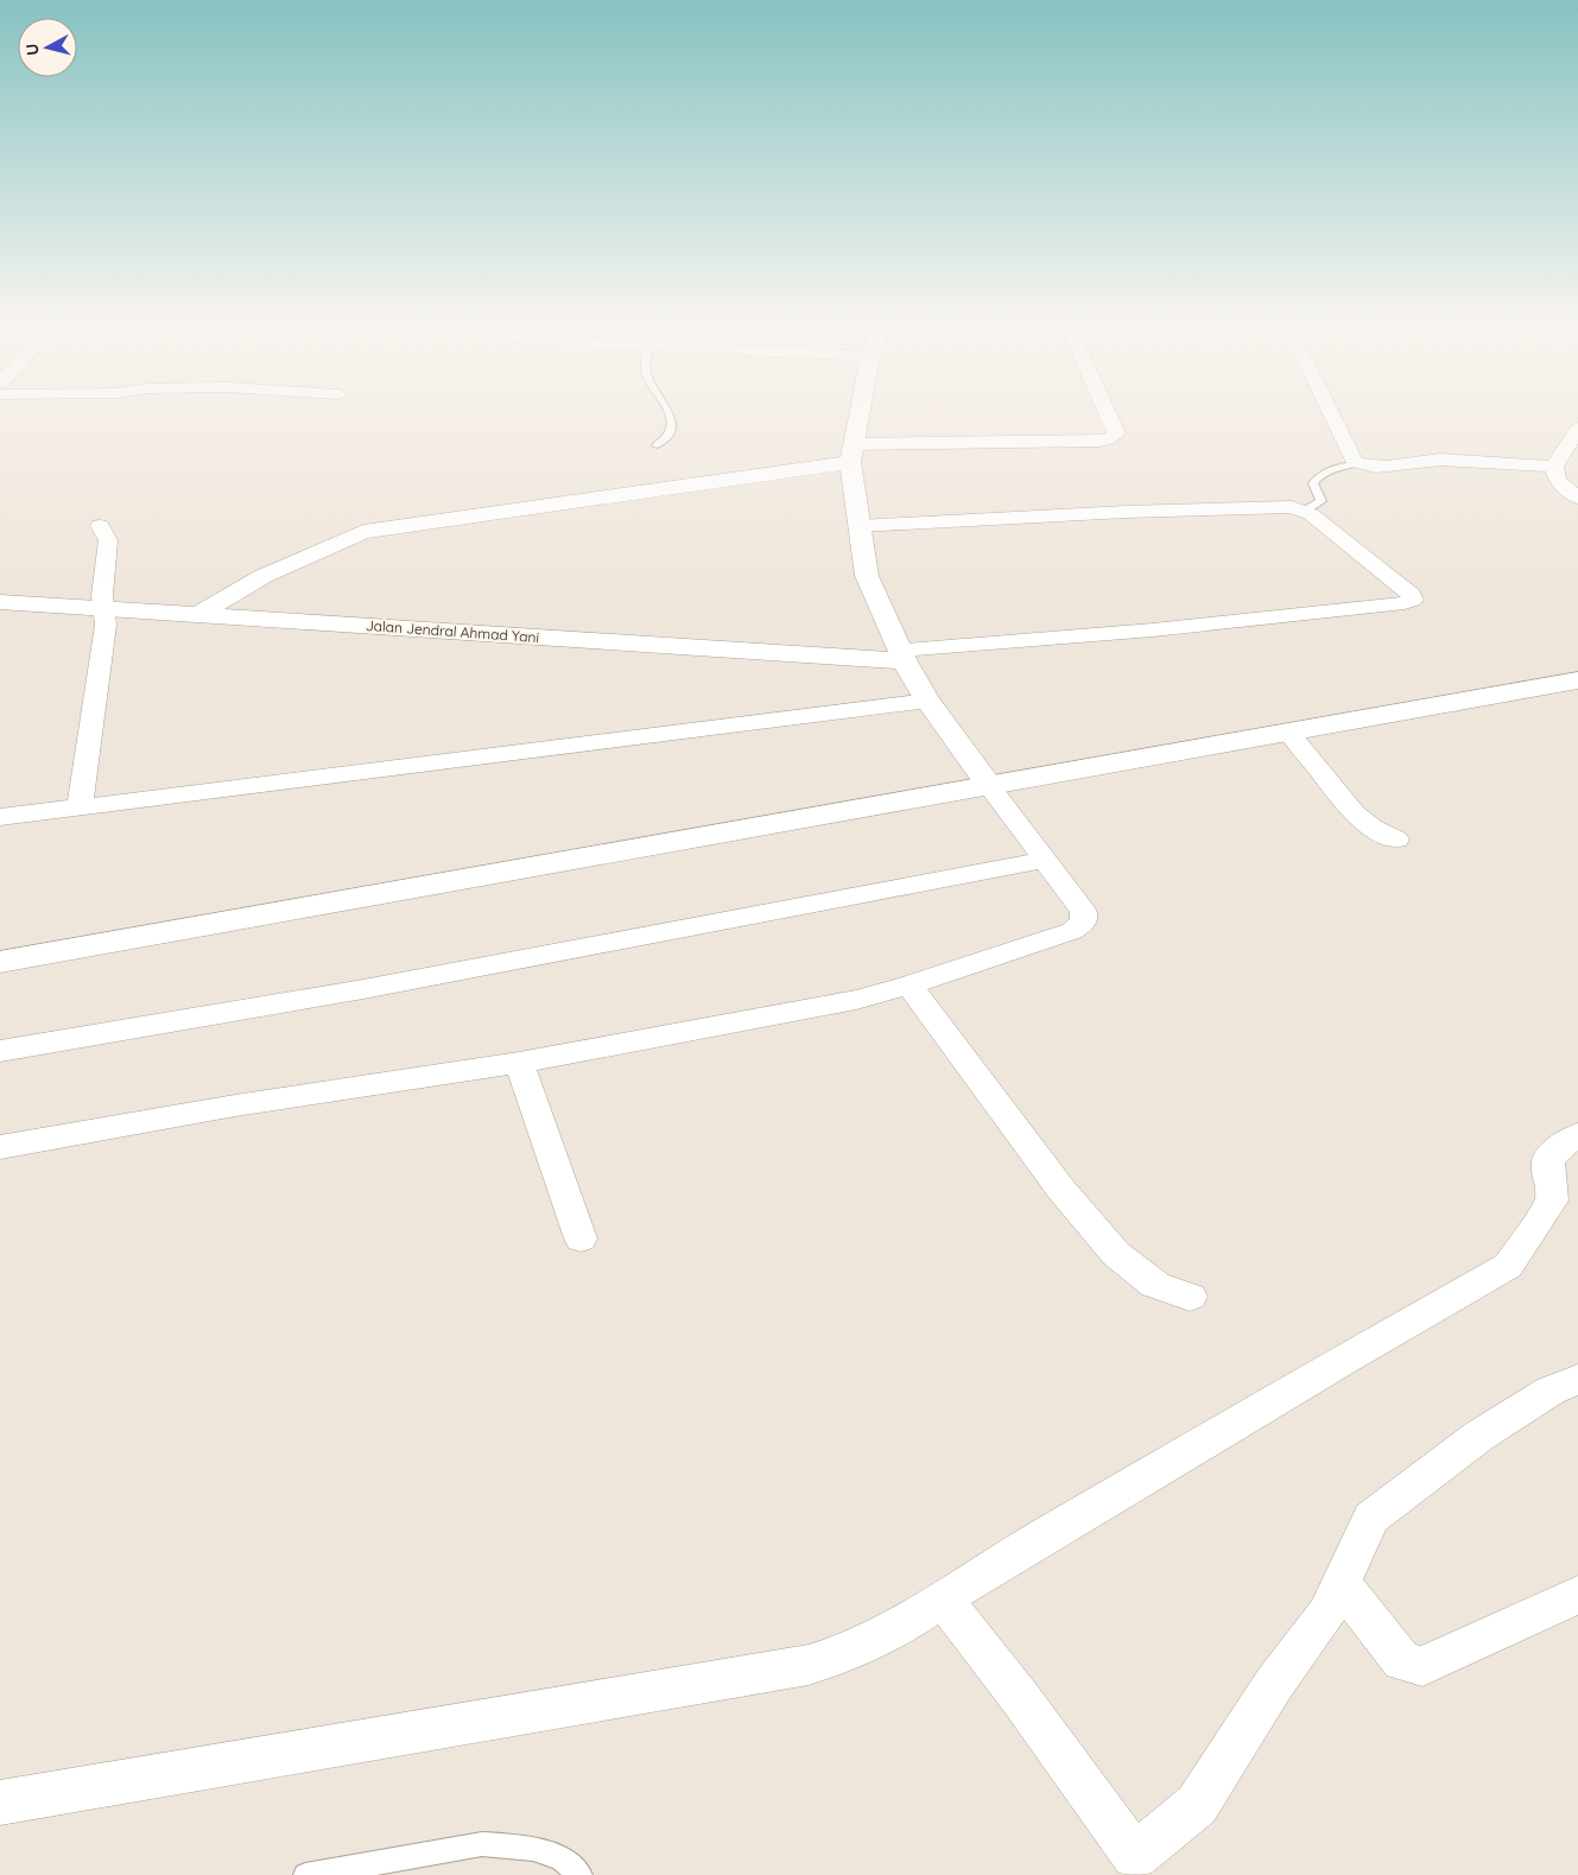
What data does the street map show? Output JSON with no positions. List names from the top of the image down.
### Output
{
  "streets": {
    "main road": ["Jalan Jendral Ahmad Yani"]
  },
  "north": "left"
}
